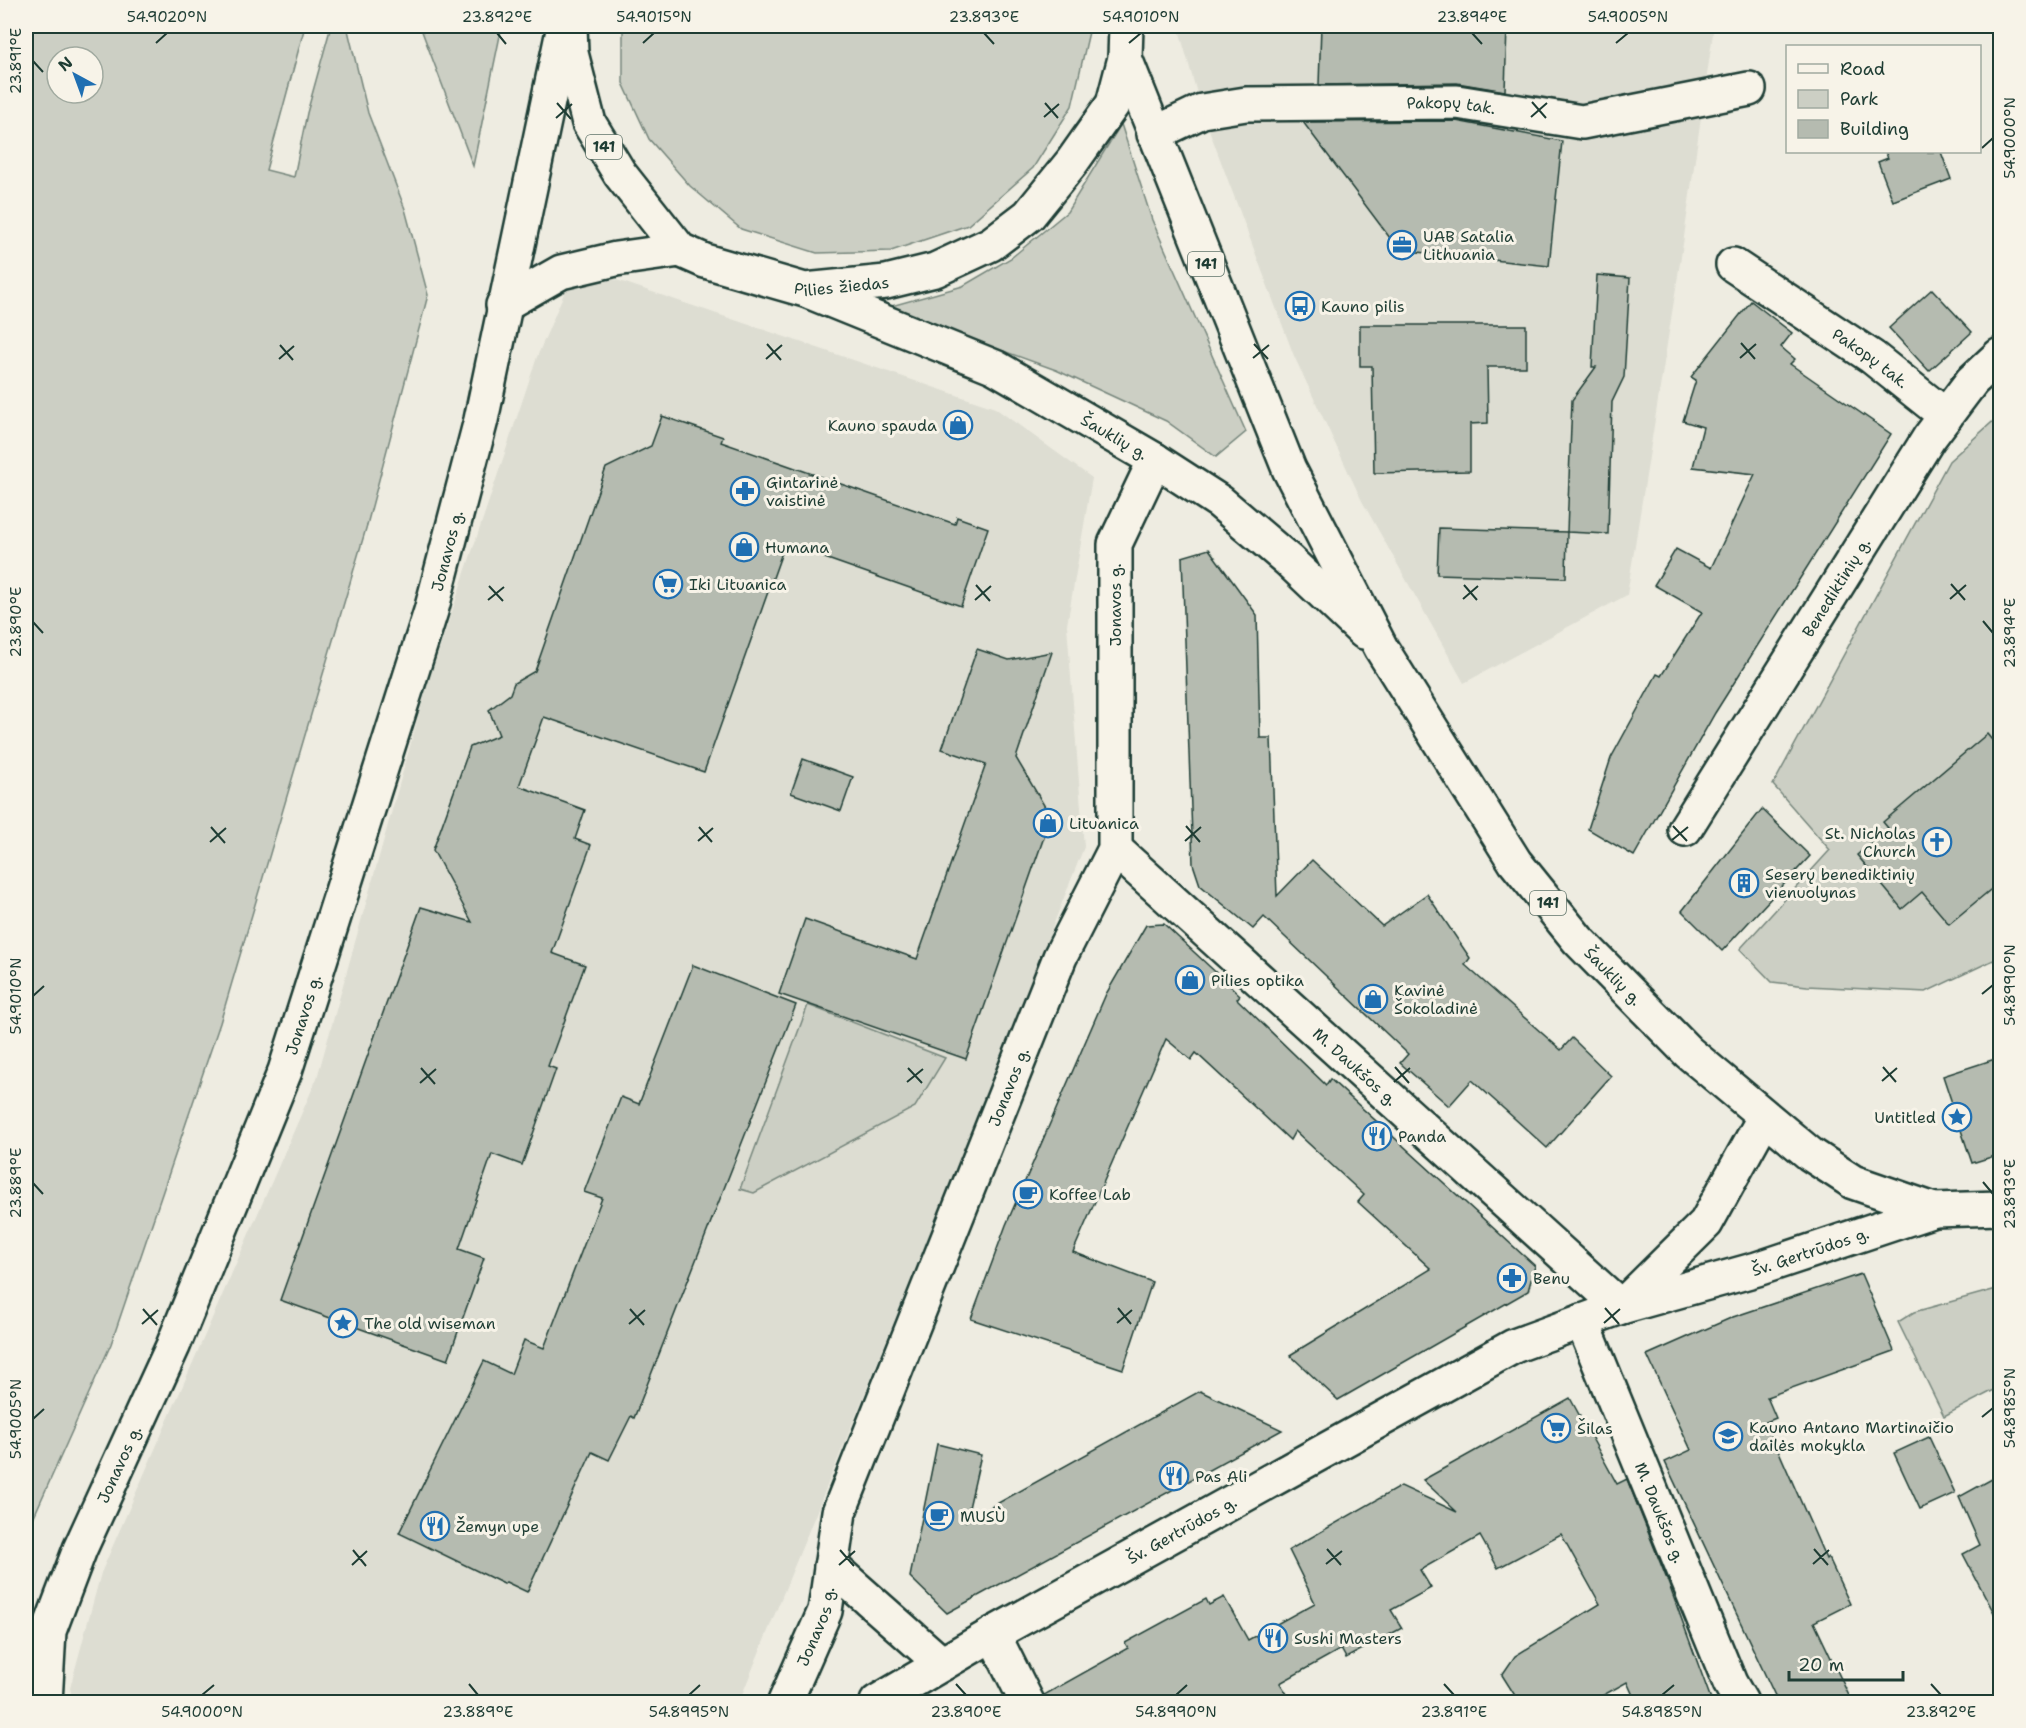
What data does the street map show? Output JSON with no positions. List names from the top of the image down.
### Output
{
  "streets": {
    "street": [
      "Pakopų tak.",
      "141",
      "Pilies žiedas",
      "Šauklių g.",
      "Jonavos g.",
      "Benediktinių g.",
      "M. Daukšos g.",
      "Šv. Gertrūdos g."
    ]
  },
  "crossings": [
    ["Pakopų tak.", "141"],
    ["Pakopų tak.", "Šauklių g."],
    ["Pakopų tak.", "Benediktinių g."],
    ["141", "Pilies žiedas"],
    ["141", "Šauklių g."],
    ["Pilies žiedas", "Šauklių g."],
    ["Šauklių g.", "Jonavos g."],
    ["Šauklių g.", "Šv. Gertrūdos g."],
    ["Jonavos g.", "M. Daukšos g."],
    ["M. Daukšos g.", "Šv. Gertrūdos g."]
  ],
  "places": {
    "office": ["UAB Satalia Lithuania"],
    "bus stop": ["Kauno pilis"],
    "shop": [
      "Kauno spauda",
      "Humana",
      "Lituanica",
      "Pilies optika",
      "Kavinė Šokoladinė"
    ],
    "pharmacy": ["Gintarinė vaistinė", "Benu"],
    "supermarket": ["Iki Lituanica", "Šilas"],
    "church": ["St. Nicholas Church"],
    "building": ["Seserų benediktinių vienuolynas"],
    "place": ["Untitled", "The old wiseman"],
    "restaurant": [
      "Panda",
      "Pas Ali",
      "Žemyn upe",
      "Sushi Masters"
    ],
    "cafe": ["Koffee Lab", "MUSÙ"],
    "school or university": ["Kauno Antano Martinaičio dailės mokykla"]
  },
  "legend": ["Road", "Park", "Building"],
  "scale_bar": "20 m",
  "north": "top left",
  "coordinates": [
    "54.9020°N",
    "23.892°E",
    "54.9015°N",
    "23.893°E",
    "54.9010°N",
    "23.894°E",
    "54.9005°N",
    "23.891°E",
    "54.9000°N",
    "23.890°E",
    "54.8990°N",
    "23.889°E",
    "54.8985°N",
    "54.8995°N"
  ]
}
